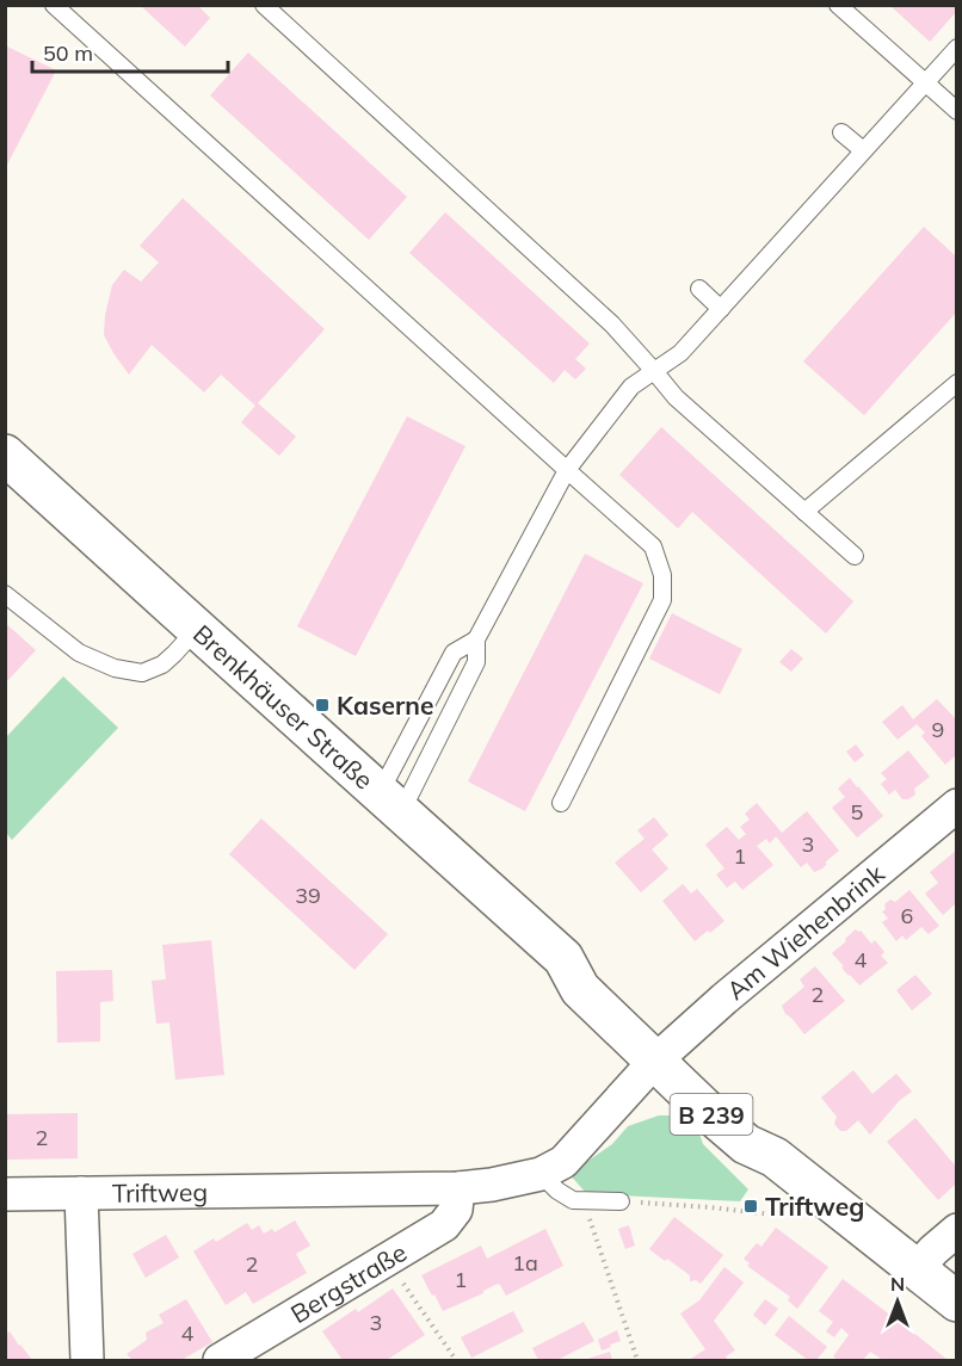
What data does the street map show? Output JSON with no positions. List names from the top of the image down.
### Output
{
  "streets": {
    "main road": ["Brenkhäuser Straße", "B 239"],
    "street": ["Am Wiehenbrink", "Triftweg", "Bergstraße"]
  },
  "crossings": [
    ["Brenkhäuser Straße", "Am Wiehenbrink"],
    ["Brenkhäuser Straße", "Triftweg"],
    ["Am Wiehenbrink", "Triftweg"],
    ["Triftweg", "Bergstraße"]
  ],
  "places": {
    "transit": ["Kaserne", "Triftweg"]
  },
  "house_numbers": [
    "9",
    "5",
    "3",
    "1",
    "39",
    "6",
    "4",
    "2",
    "2",
    "1a",
    "2",
    "1",
    "3",
    "4"
  ],
  "scale_bar": "50 m",
  "north": "top"
}
